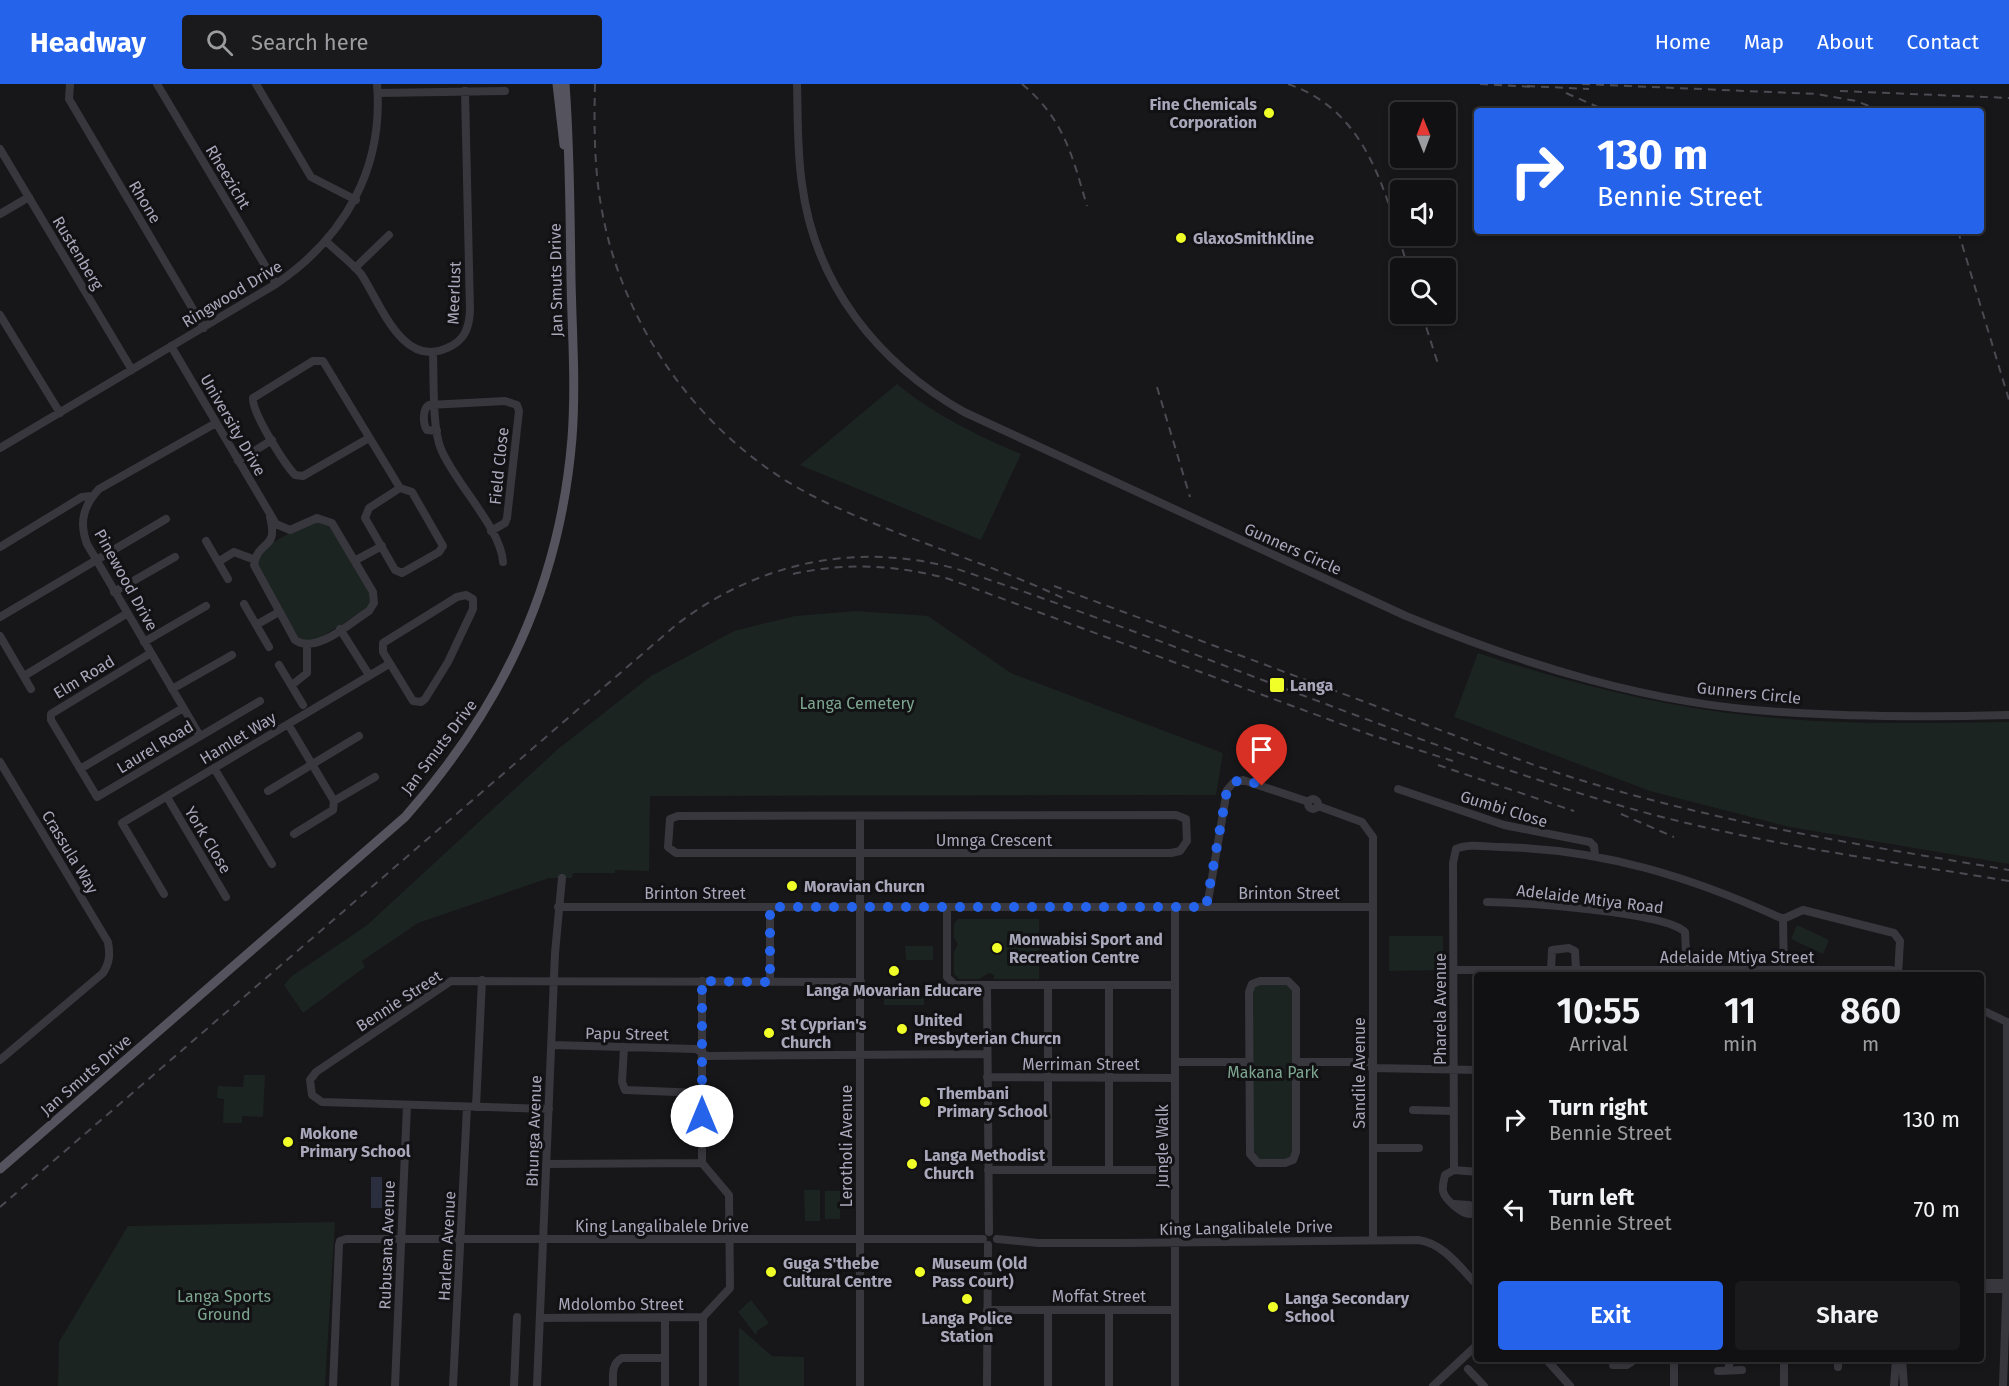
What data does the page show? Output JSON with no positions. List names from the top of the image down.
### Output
{
  "streets": {
    "main road": ["Jan Smuts Drive"],
    "street": [
      "Rheezicht",
      "Rhone",
      "Rustenberg",
      "Meerlust",
      "Ringwood Drive",
      "University Drive",
      "Field Close",
      "Gunners Circle",
      "Pinewood Drive",
      "Elm Road",
      "Hamlet Way",
      "Laurel Road",
      "Gumbi Close",
      "York Close",
      "Umnga Crescent",
      "Crassula Way",
      "Brinton Street",
      "Adelaide Mtiya Road",
      "Adelaide Mtiya Street",
      "Bennie Street",
      "Pharela Avenue",
      "Papu Street",
      "Merriman Street",
      "Sandile Avenue",
      "Bhunga Avenue",
      "Lerotholi Avenue",
      "Jungle Walk",
      "King Langalibalele Drive",
      "Rubusana Avenue",
      "Harlem Avenue",
      "Moffat Street",
      "Mdolombo Street"
    ]
  },
  "crossings": [
    ["Rheezicht", "Ringwood Drive"],
    ["Rhone", "Ringwood Drive"],
    ["Rustenberg", "Ringwood Drive"],
    ["Meerlust", "Field Close"],
    ["Ringwood Drive", "University Drive"],
    ["University Drive", "Pinewood Drive"],
    ["Pinewood Drive", "Elm Road"],
    ["Pinewood Drive", "Laurel Road"],
    ["Elm Road", "Laurel Road"],
    ["Hamlet Way", "York Close"],
    ["Gumbi Close", "Pharela Avenue"],
    ["Umnga Crescent", "Lerotholi Avenue"],
    ["Brinton Street", "Sandile Avenue"],
    ["Brinton Street", "Bhunga Avenue"],
    ["Brinton Street", "Lerotholi Avenue"],
    ["Brinton Street", "Jungle Walk"],
    ["Adelaide Mtiya Road", "Adelaide Mtiya Street"],
    ["Adelaide Mtiya Street", "Pharela Avenue"],
    ["Bennie Street", "Bhunga Avenue"],
    ["Bennie Street", "Lerotholi Avenue"],
    ["Bennie Street", "Rubusana Avenue"],
    ["Bennie Street", "Harlem Avenue"],
    ["Papu Street", "Bhunga Avenue"],
    ["Papu Street", "Lerotholi Avenue"],
    ["Merriman Street", "Jungle Walk"],
    ["Sandile Avenue", "King Langalibalele Drive"],
    ["Bhunga Avenue", "King Langalibalele Drive"],
    ["Bhunga Avenue", "Mdolombo Street"],
    ["Lerotholi Avenue", "King Langalibalele Drive"],
    ["Jungle Walk", "King Langalibalele Drive"],
    ["Jungle Walk", "Moffat Street"],
    ["King Langalibalele Drive", "Rubusana Avenue"],
    ["King Langalibalele Drive", "Harlem Avenue"]
  ],
  "parks": ["Langa Cemetery", "Makana Park", "Langa Sports Ground"],
  "places": {
    "other": [
      "Fine Chemicals Corporation",
      "GlaxoSmithKline",
      "Moravian Churcn",
      "Monwabisi Sport and Recreation Centre",
      "Langa Movarian Educare",
      "United Presbyterian Churcn",
      "St Cyprian's Church",
      "Thembani Primary School",
      "Mokone Primary School",
      "Langa Methodist Church",
      "Guga S'thebe Cultural Centre",
      "Museum (Old Pass Court)",
      "Langa Police Station",
      "Langa Secondary School"
    ],
    "transit": ["Langa"]
  },
  "north": "top",
  "page": {
    "header": "Headway",
    "search": "Search here",
    "nav": [
      "Home",
      "Map",
      "About",
      "Contact"
    ],
    "turn": ["130 m", "Bennie Street"],
    "eta": [
      "10:55",
      "Arrival",
      "11",
      "min",
      "860",
      "m"
    ],
    "list": [
      {
        "name": "Turn right",
        "note": "Bennie Street",
        "value": "130 m"
      },
      {
        "name": "Turn left",
        "note": "Bennie Street",
        "value": "70 m"
      }
    ],
    "buttons": ["Exit", "Share"]
  }
}
